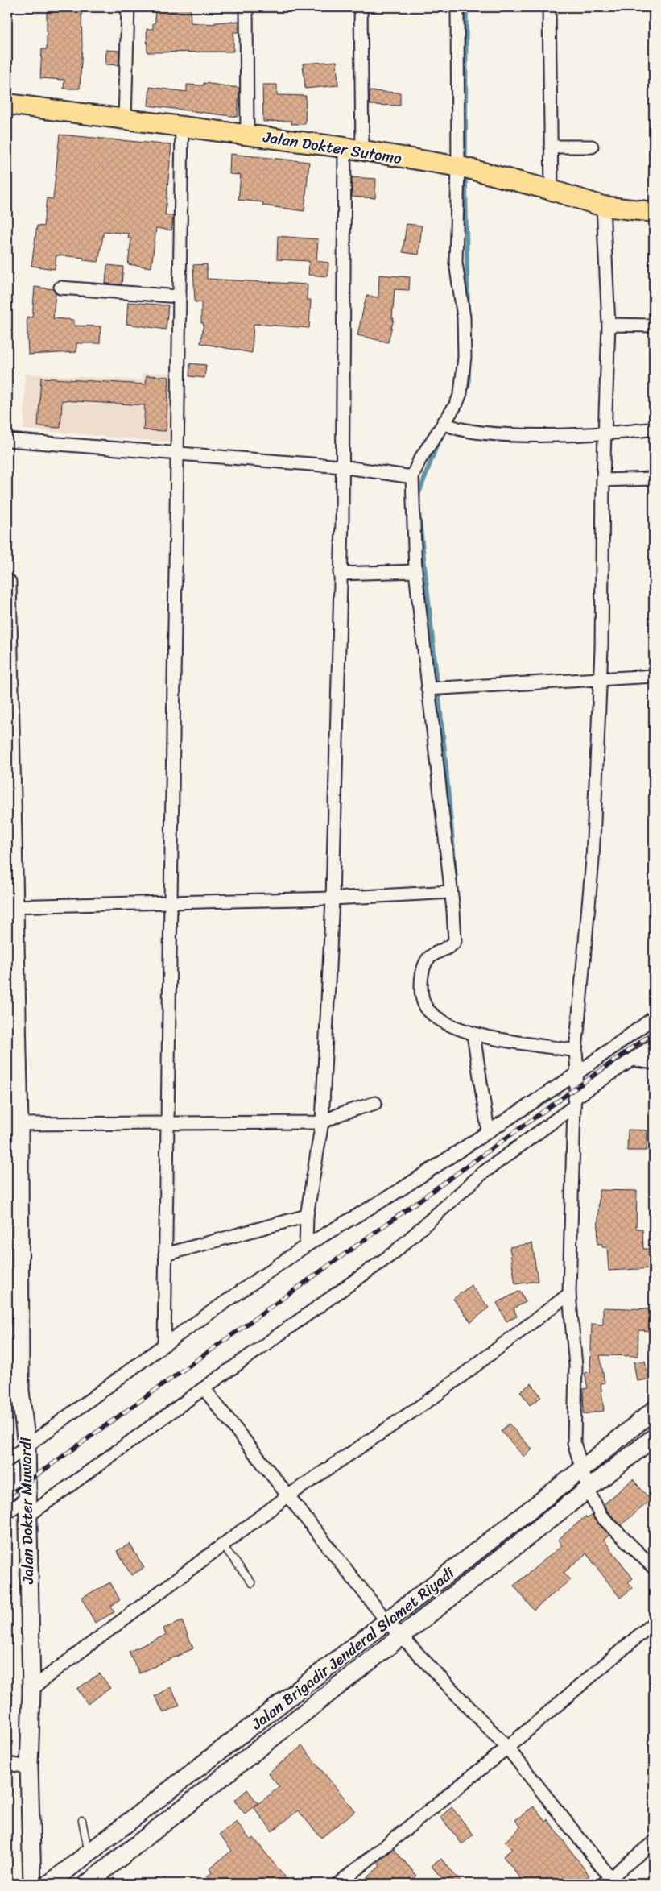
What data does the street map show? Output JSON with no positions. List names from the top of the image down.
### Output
{
  "streets": {
    "main road": ["Jalan Dokter Sutomo", "Jalan Dokter Muwardi", "Jalan Brigadir Jenderal Slamet Riyadi"]
  }
}
